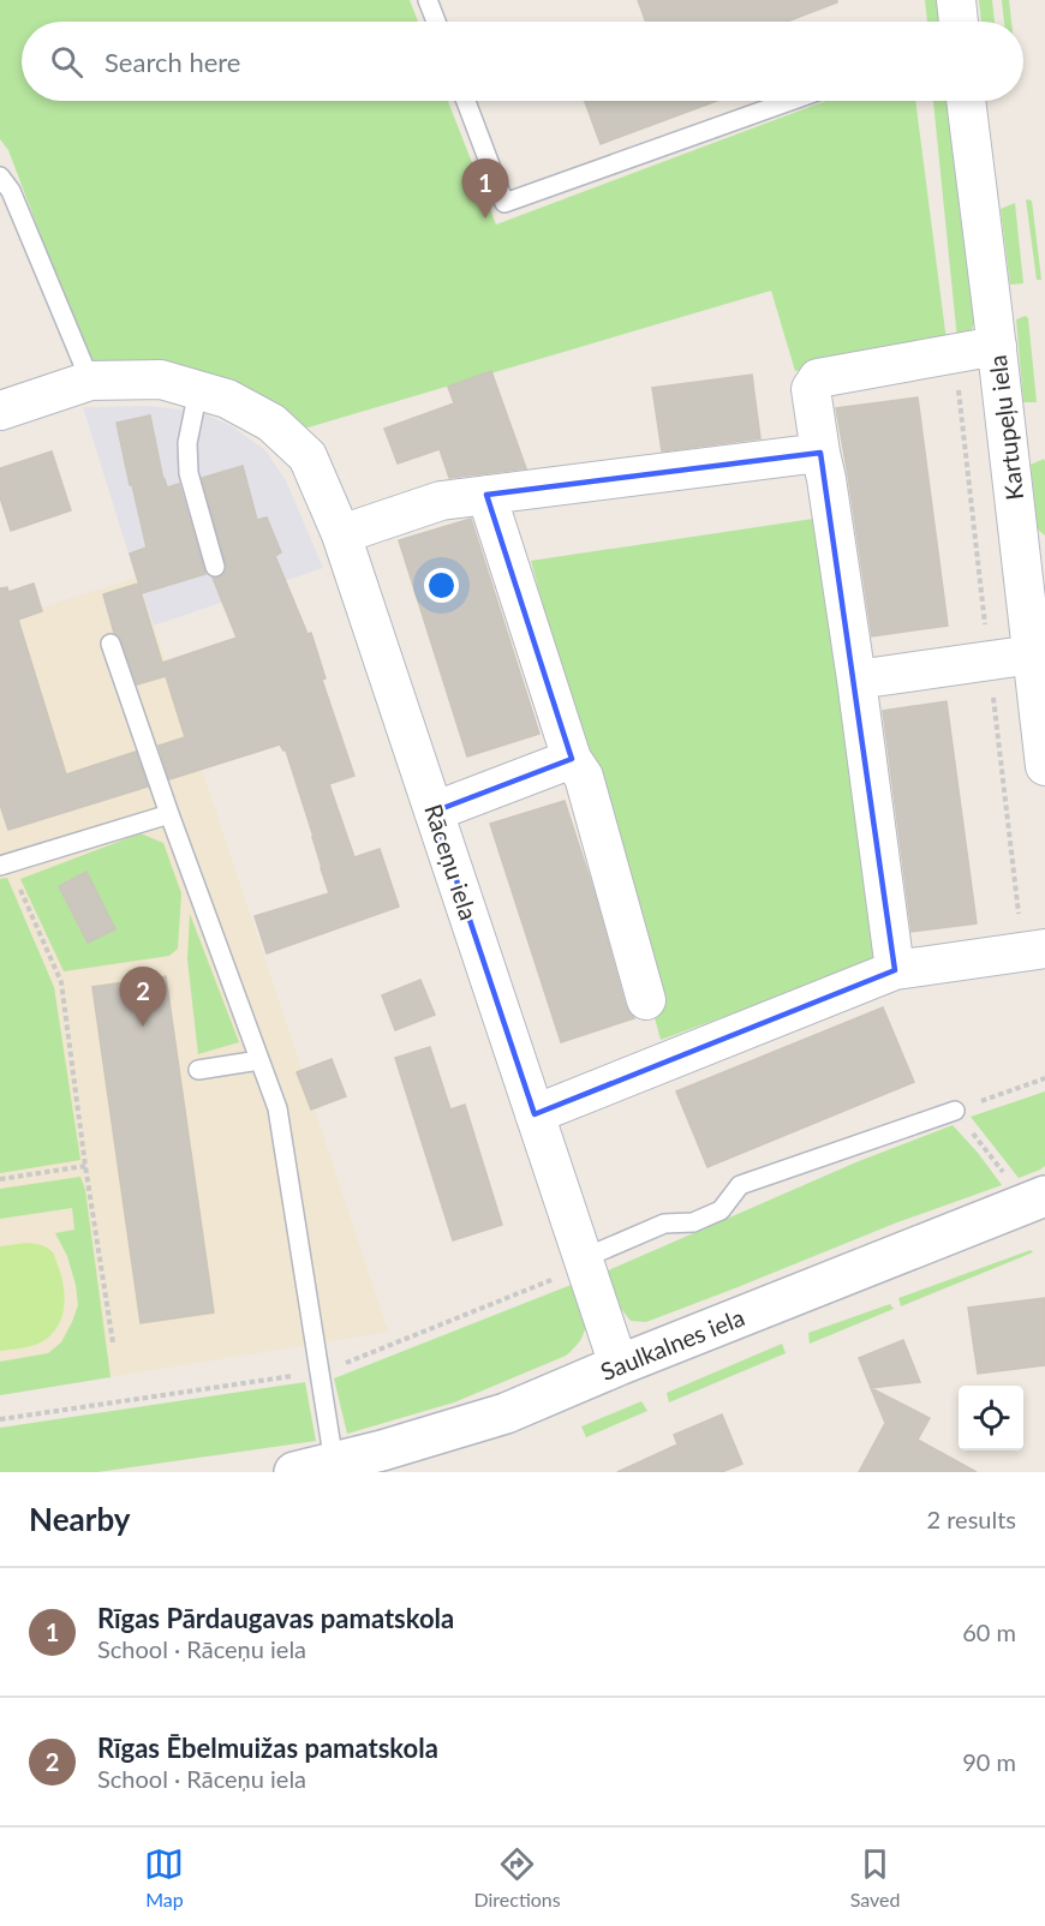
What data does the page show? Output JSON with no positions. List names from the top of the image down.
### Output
{
  "streets": {
    "street": ["Kartupeļu iela", "Rāceņu iela", "Saulkalnes iela"]
  },
  "crossings": [
    ["Rāceņu iela", "Saulkalnes iela"]
  ],
  "page": {
    "search": "Search here",
    "pins": ["1", "2"],
    "heading": ["Nearby", "2 results"],
    "list": [
      {
        "mark": "1",
        "name": "Rīgas Pārdaugavas pamatskola",
        "note": "School · Rāceņu iela",
        "value": "60 m"
      },
      {
        "mark": "2",
        "name": "Rīgas Ēbelmuižas pamatskola",
        "note": "School · Rāceņu iela",
        "value": "90 m"
      }
    ],
    "nav": ["Map", "Directions", "Saved"]
  }
}
